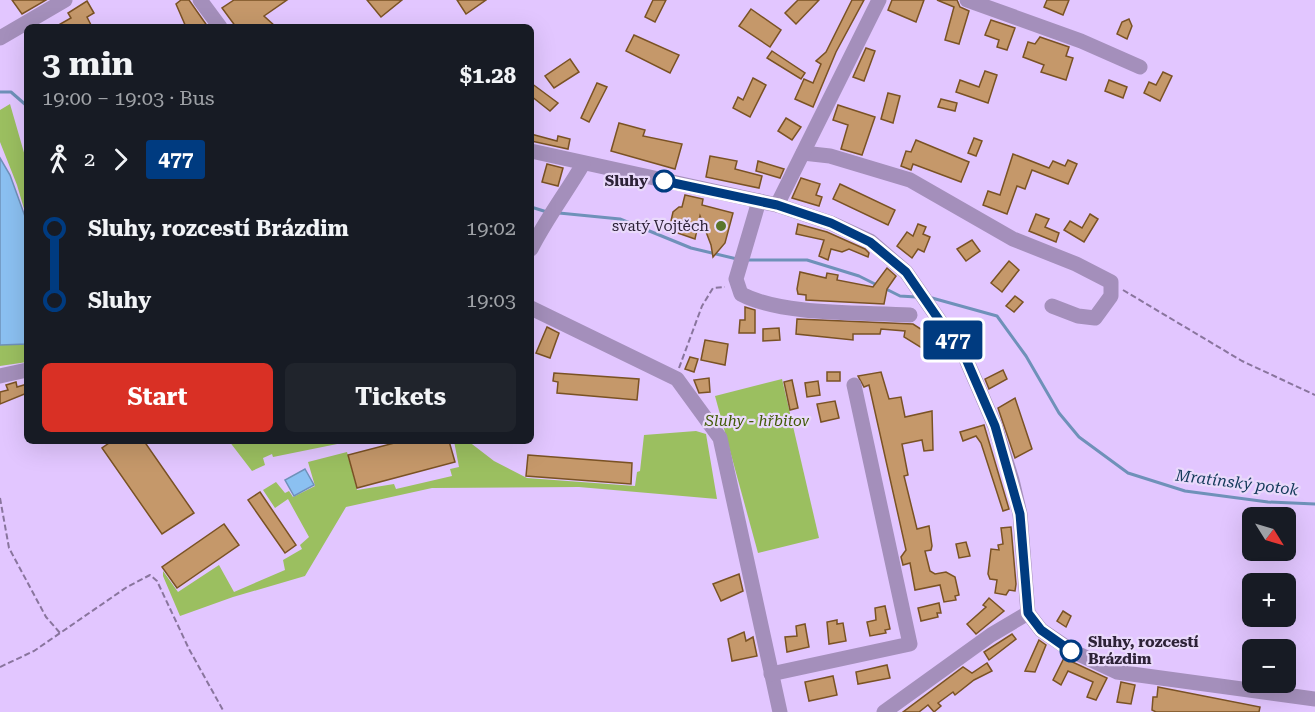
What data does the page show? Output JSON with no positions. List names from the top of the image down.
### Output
{
  "water": ["Mratínský potok"],
  "parks": ["Sluhy - hřbitov"],
  "places": ["Sluhy", "svatý Vojtěch", "Sluhy, rozcestí Brázdim"],
  "lines": ["bus line 477"],
  "north": "bottom right",
  "page": {
    "on_map": "477",
    "heading": ["3 min", "19:00 – 19:03 · Bus", "$1.28"],
    "legs": ["2", "477"],
    "list": [
      {
        "name": "Sluhy, rozcestí Brázdim",
        "value": "19:02"
      },
      {
        "name": "Sluhy",
        "value": "19:03"
      }
    ],
    "buttons": ["Start", "Tickets"],
    "map_buttons": ["+", "−"]
  }
}
